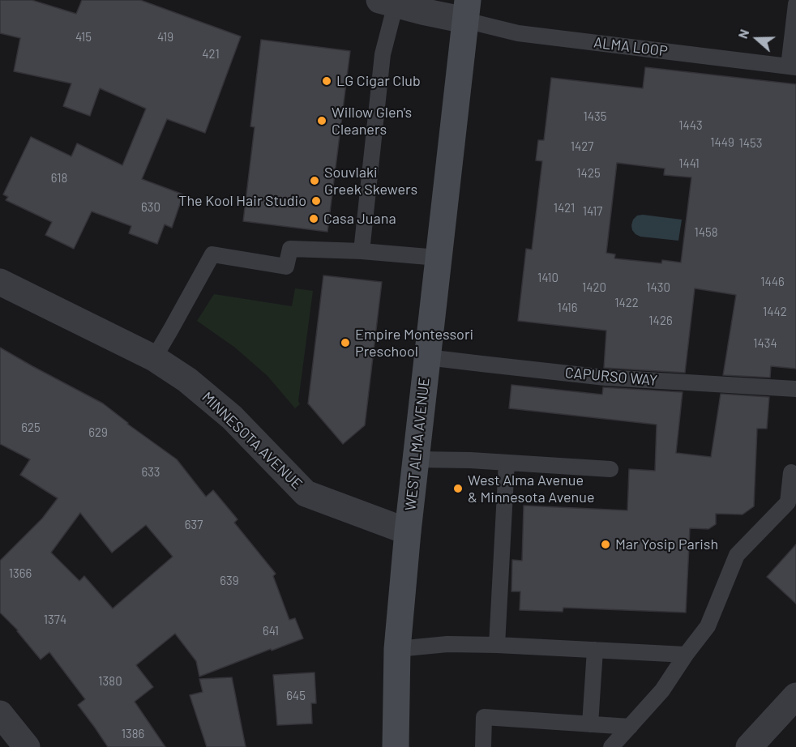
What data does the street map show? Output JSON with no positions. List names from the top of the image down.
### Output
{
  "streets": {
    "main road": ["WEST ALMA AVENUE"],
    "street": ["MINNESOTA AVENUE"],
    "lane": ["ALMA LOOP", "CAPURSO WAY"]
  },
  "crossings": [
    ["ALMA LOOP", "WEST ALMA AVENUE"],
    ["CAPURSO WAY", "WEST ALMA AVENUE"],
    ["MINNESOTA AVENUE", "WEST ALMA AVENUE"]
  ],
  "places": [
    "LG Cigar Club",
    "Willow Glen's Cleaners",
    "Souvlaki Greek Skewers",
    "The Kool Hair Studio",
    "Casa Juana",
    "Empire Montessori Preschool",
    "West Alma Avenue & Minnesota Avenue",
    "Mar Yosip Parish"
  ],
  "house_numbers": [
    "415",
    "419",
    "421",
    "1435",
    "1443",
    "1449",
    "1453",
    "1427",
    "1441",
    "1425",
    "618",
    "630",
    "1421",
    "1417",
    "1458",
    "1410",
    "1446",
    "1420",
    "1430",
    "1422",
    "1416",
    "1442",
    "1426",
    "1434",
    "625",
    "629",
    "633",
    "637",
    "1366",
    "639",
    "1374",
    "641",
    "1380",
    "645",
    "1386"
  ],
  "north": "left"
}
